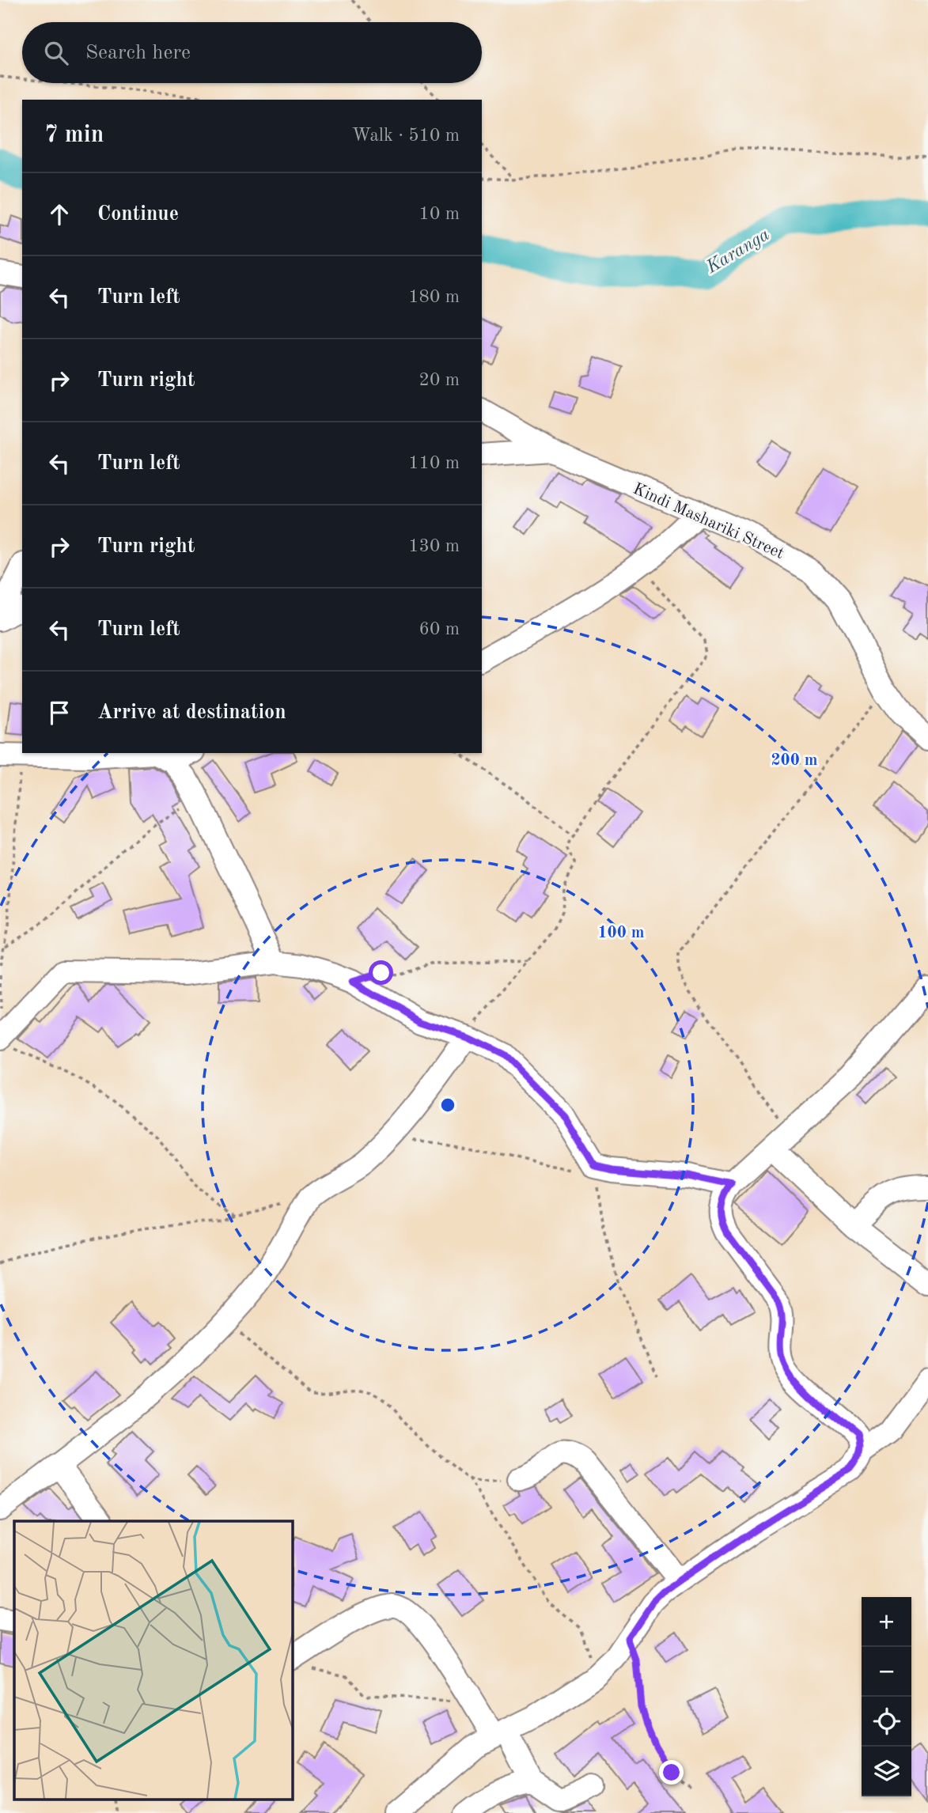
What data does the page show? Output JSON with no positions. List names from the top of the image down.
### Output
{
  "streets": {
    "street": ["Kindi Mashariki Street"]
  },
  "water": ["Karanga"],
  "page": {
    "search": "Search here",
    "heading": ["7 min", "Walk · 510 m"],
    "list": [
      ["Continue", "10 m"],
      ["Turn left", "180 m"],
      ["Turn right", "20 m"],
      ["Turn left", "110 m"],
      ["Turn right", "130 m"],
      ["Turn left", "60 m"],
      "Arrive at destination"
    ],
    "map_buttons": ["+", "−"]
  },
  "rings": ["200 m", "100 m"]
}
